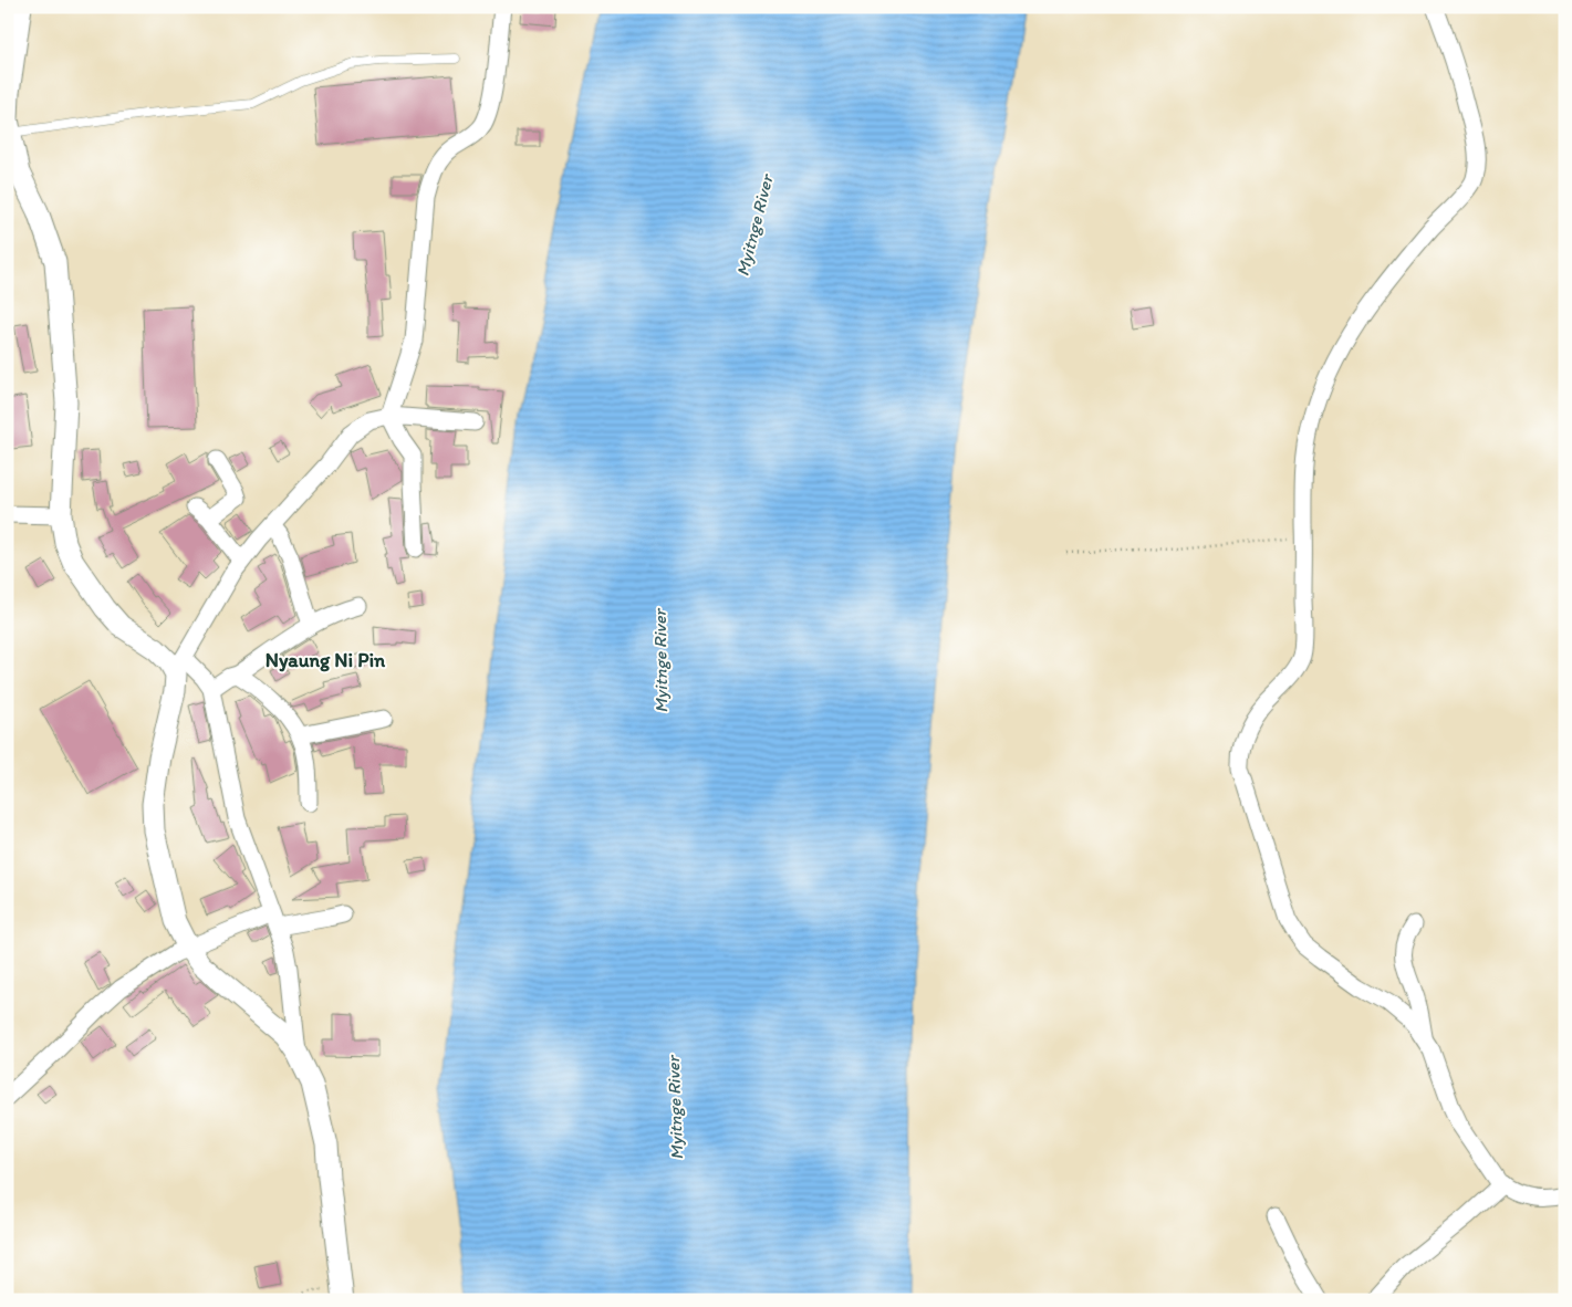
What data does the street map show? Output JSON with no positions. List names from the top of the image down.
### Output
{
  "districts": ["Nyaung Ni Pin"],
  "water": ["Myitnge River"]
}
